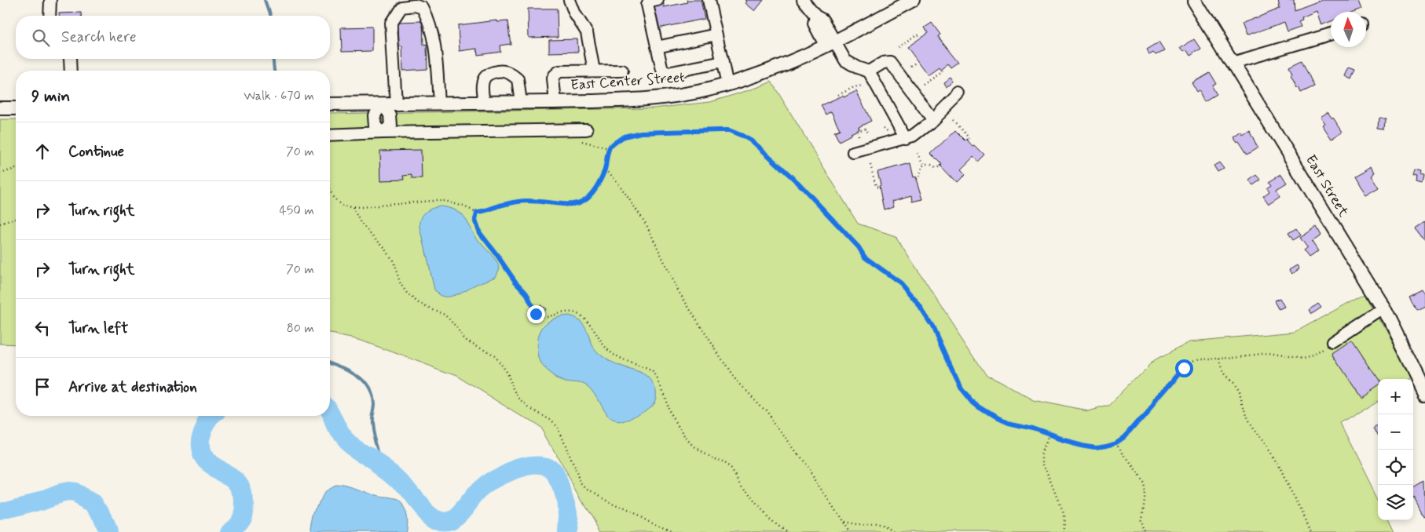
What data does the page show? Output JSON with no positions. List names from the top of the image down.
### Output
{
  "streets": {
    "main road": ["East Center Street", "East Street"]
  },
  "north": "top",
  "page": {
    "search": "Search here",
    "heading": ["9 min", "Walk · 670 m"],
    "list": [
      ["Continue", "70 m"],
      ["Turn right", "450 m"],
      ["Turn right", "70 m"],
      ["Turn left", "80 m"],
      "Arrive at destination"
    ],
    "map_buttons": ["+", "−"]
  }
}
